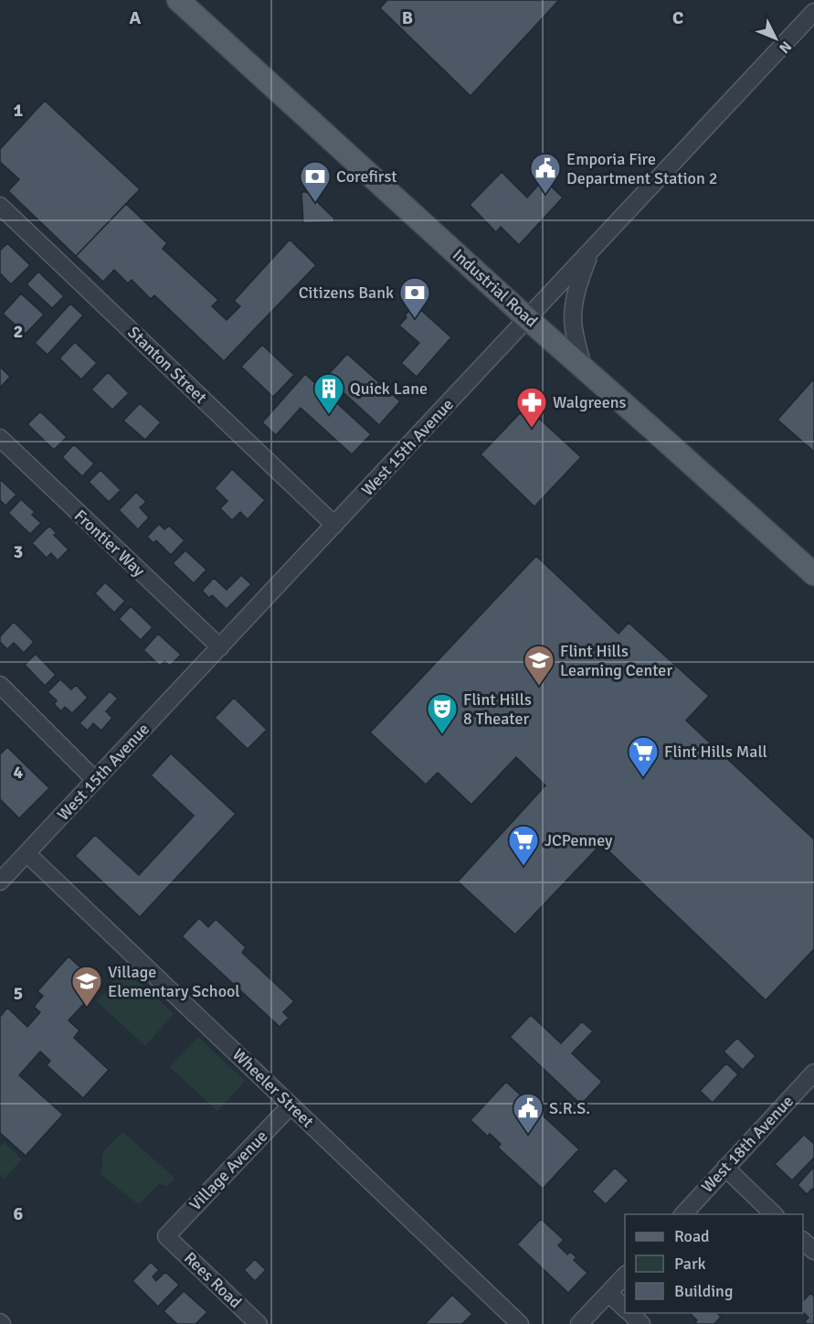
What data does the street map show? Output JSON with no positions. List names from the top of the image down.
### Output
{
  "streets": {
    "main road": ["Industrial Road"],
    "street": [
      "Stanton Street",
      "West 15th Avenue",
      "Frontier Way",
      "Wheeler Street",
      "West 18th Avenue",
      "Village Avenue",
      "Rees Road"
    ]
  },
  "crossings": [
    ["Industrial Road", "West 15th Avenue"],
    ["Stanton Street", "West 15th Avenue"],
    ["West 15th Avenue", "Frontier Way"],
    ["West 15th Avenue", "Wheeler Street"],
    ["Wheeler Street", "Village Avenue"],
    ["Village Avenue", "Rees Road"]
  ],
  "places": {
    "public building": ["Emporia Fire Department Station 2", "S.R.S."],
    "bank": ["Corefirst", "Citizens Bank"],
    "building": ["Quick Lane"],
    "pharmacy": ["Walgreens"],
    "school or university": ["Flint Hills Learning Center", "Village Elementary School"],
    "theatre": ["Flint Hills 8 Theater"],
    "supermarket": ["Flint Hills Mall", "JCPenney"]
  },
  "legend": ["Road", "Park", "Building"],
  "north": "bottom right",
  "grid": {
    "columns": ["A", "B", "C"],
    "rows": [
      "1",
      "2",
      "3",
      "4",
      "5",
      "6"
    ]
  }
}
